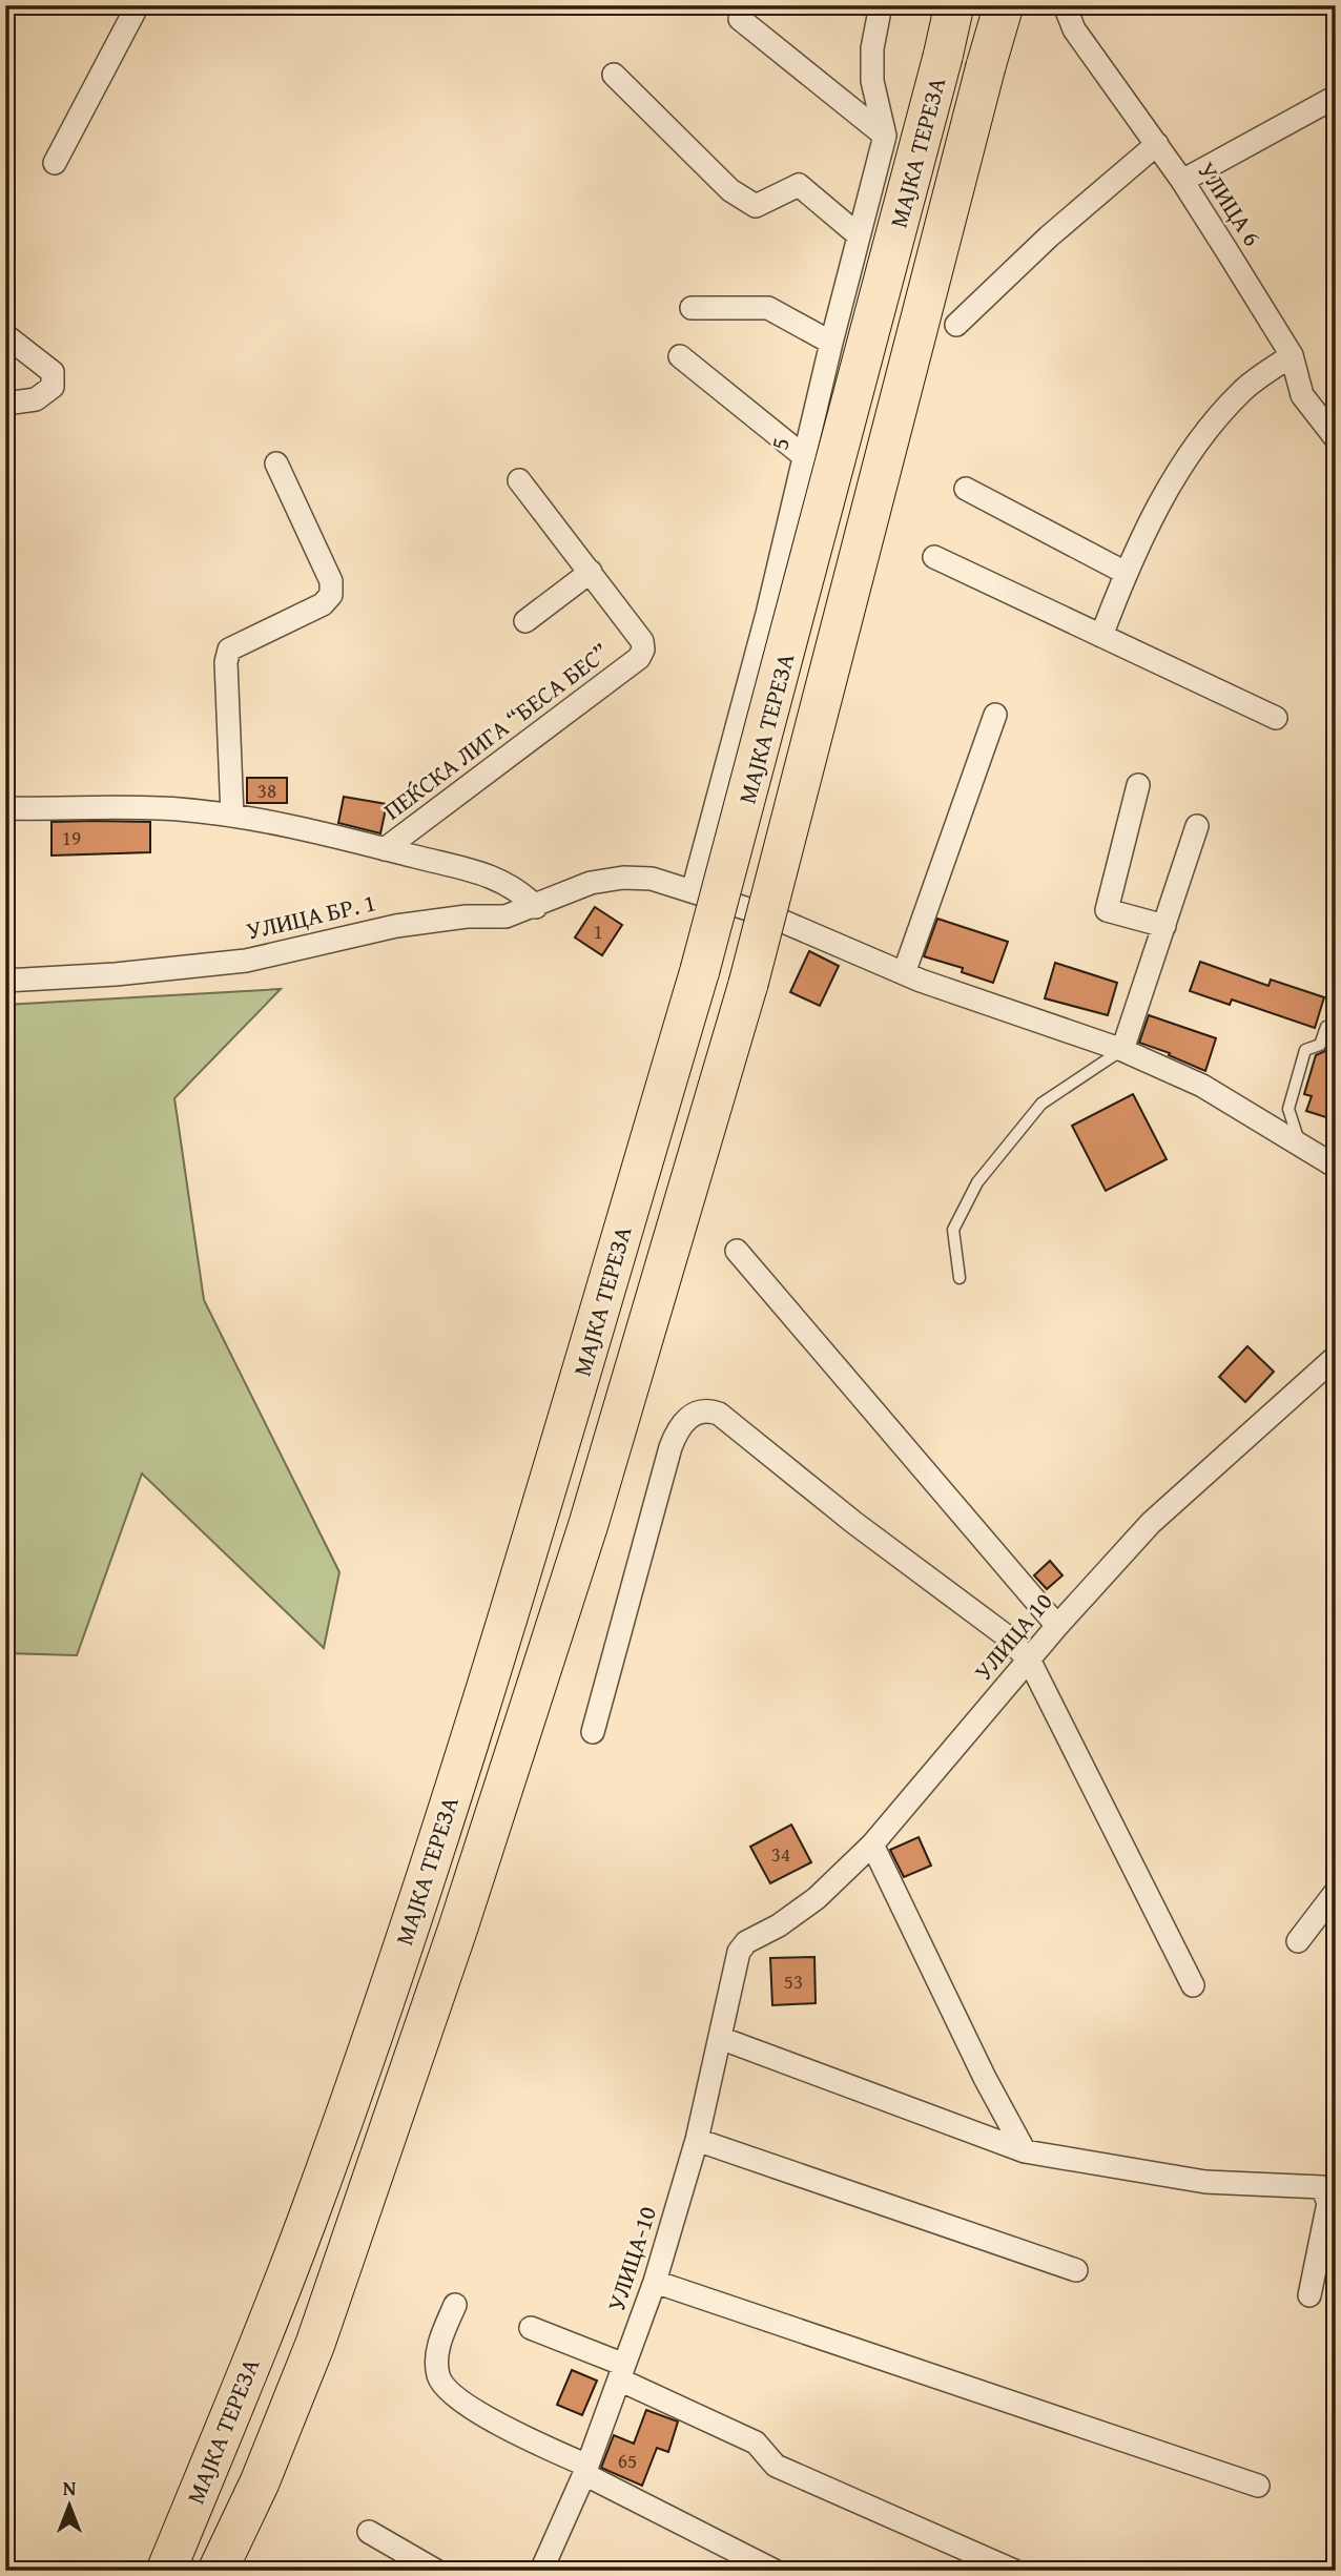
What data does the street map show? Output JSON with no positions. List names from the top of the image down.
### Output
{
  "streets": {
    "highway": ["МАЈКА ТЕРЕЗА"],
    "street": [
      "УЛИЦА 6",
      "5",
      "ПЕЌСКА ЛИГА “БЕСА БЕС”",
      "УЛИЦА БР. 1",
      "УЛИЦА 10",
      "УЛИЦА-10"
    ]
  },
  "crossings": [
    ["5", "УЛИЦА БР. 1"],
    ["ПЕЌСКА ЛИГА “БЕСА БЕС”", "УЛИЦА БР. 1"],
    ["УЛИЦА 10", "УЛИЦА-10"]
  ],
  "house_numbers": [
    "38",
    "19",
    "1",
    "34",
    "53",
    "65"
  ],
  "north": "top"
}
